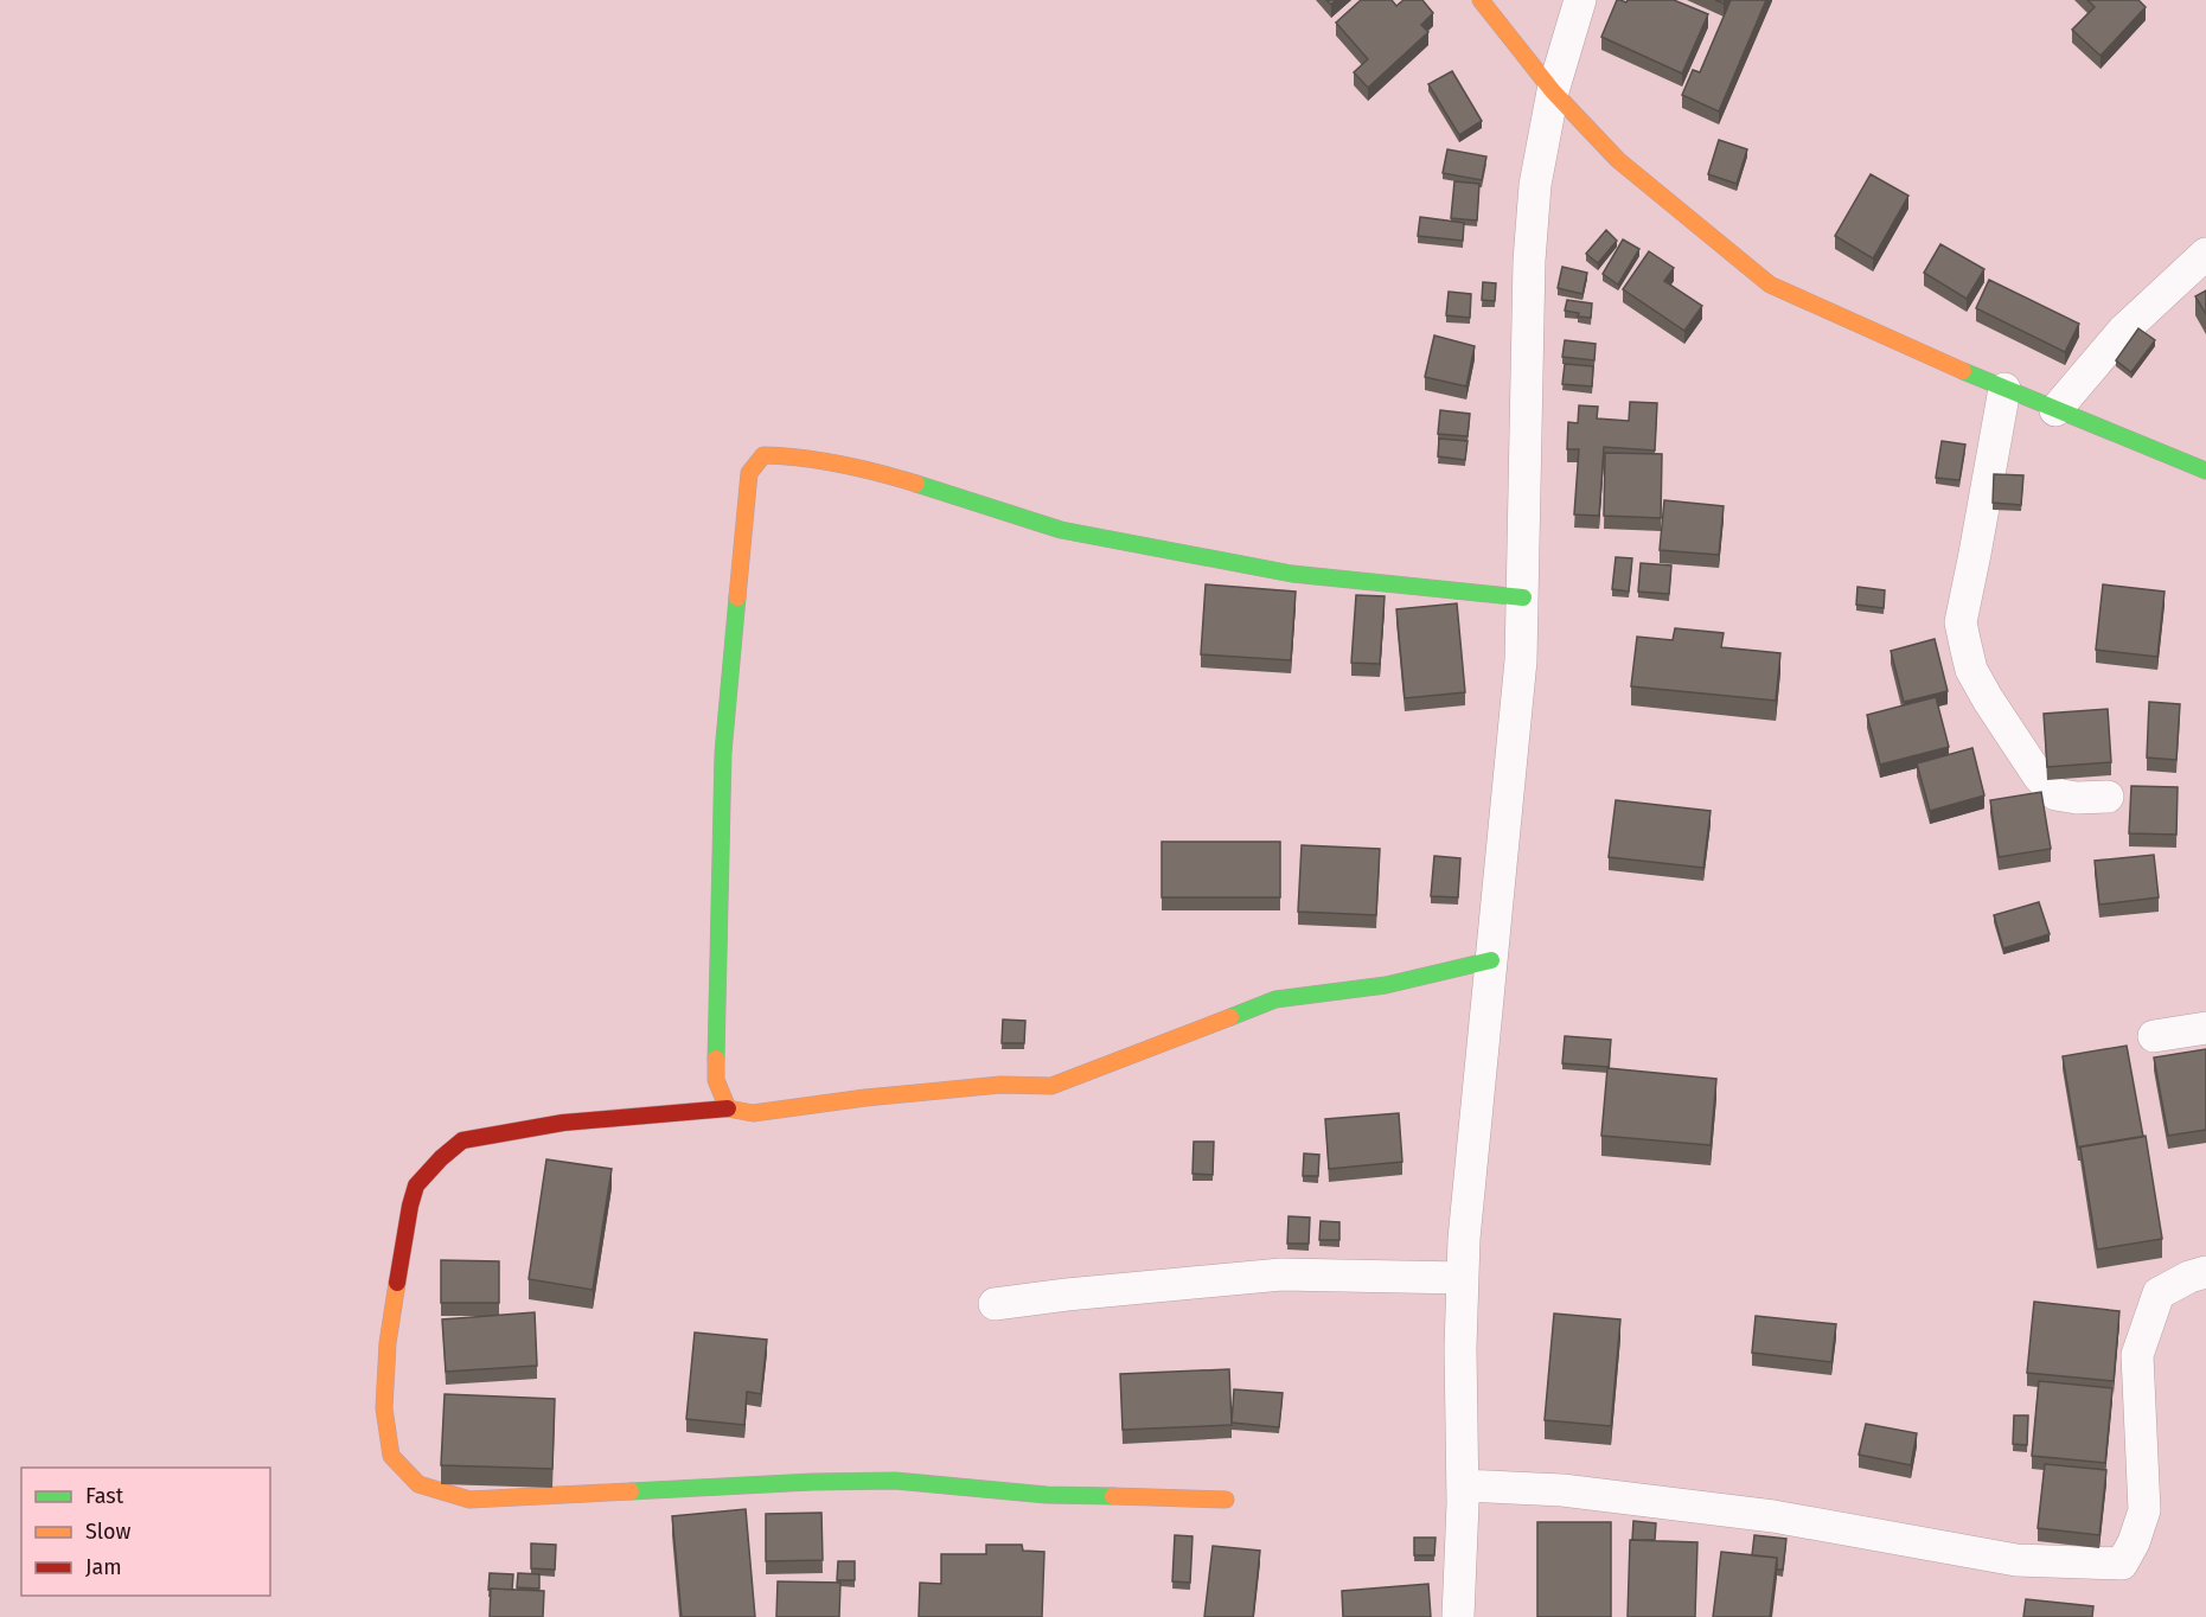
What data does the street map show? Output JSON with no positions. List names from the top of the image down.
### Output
{
  "legend": ["Fast", "Slow", "Jam"]
}
